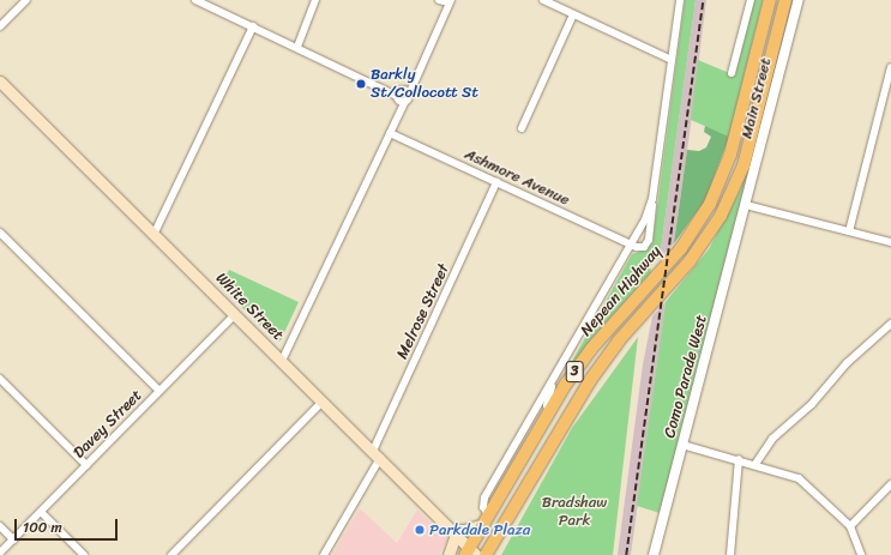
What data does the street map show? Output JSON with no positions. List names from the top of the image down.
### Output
{
  "streets": {
    "highway": ["Main Street", "Nepean Highway", "3"],
    "main road": ["White Street"],
    "street": [
      "Ashmore Avenue",
      "Melrose Street",
      "Como Parade West",
      "Davey Street"
    ]
  },
  "crossings": [
    ["Main Street", "Nepean Highway"],
    ["Main Street", "Como Parade West"],
    ["Ashmore Avenue", "Melrose Street"],
    ["Nepean Highway", "White Street"],
    ["White Street", "Melrose Street"],
    ["White Street", "Davey Street"]
  ],
  "parks": ["Bradshaw Park"],
  "places": ["Barkly St/Collocott St", "Parkdale Plaza"],
  "scale_bar": "100 m"
}
